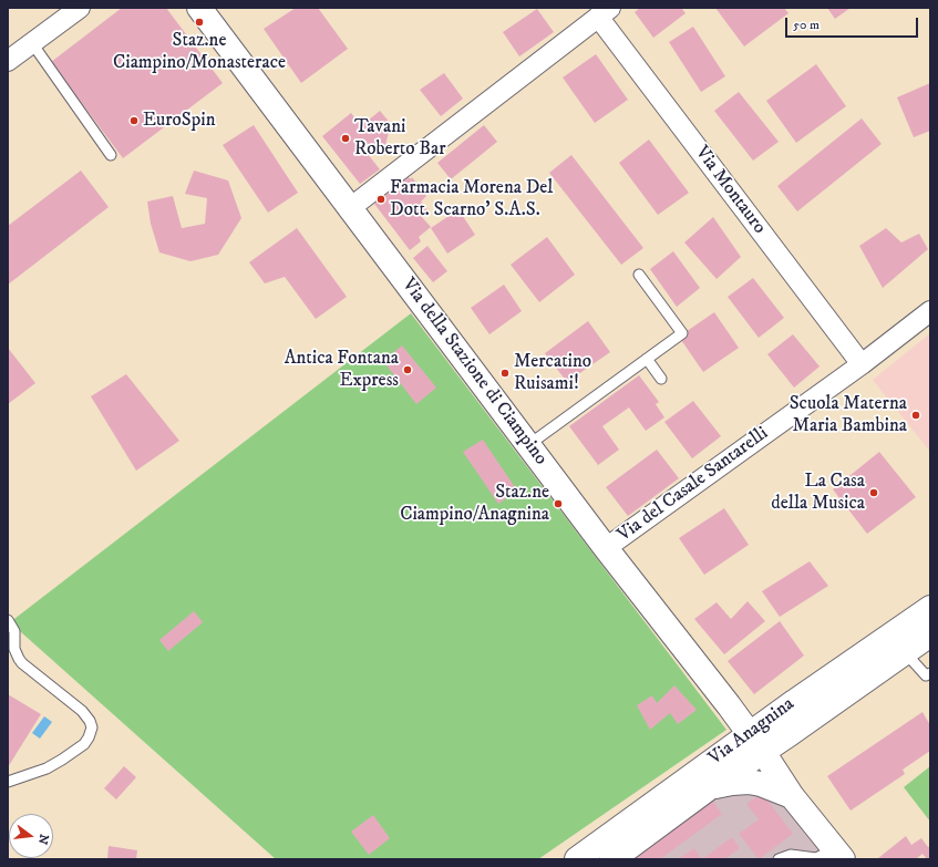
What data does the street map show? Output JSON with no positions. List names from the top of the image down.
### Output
{
  "streets": {
    "main road": ["Via della Stazione di Ciampino", "Via Anagnina"],
    "street": ["Via Montauro", "Via del Casale Santarelli"]
  },
  "crossings": [
    ["Via Montauro", "Via del Casale Santarelli"],
    ["Via della Stazione di Ciampino", "Via del Casale Santarelli"],
    ["Via della Stazione di Ciampino", "Via Anagnina"]
  ],
  "places": [
    "Staz.ne Ciampino/Monasterace",
    "EuroSpin",
    "Tavani Roberto Bar",
    "Farmacia Morena Del Dott. Scarno' S.A.S.",
    "Antica Fontana Express",
    "Mercatino Ruisami!",
    "Scuola Materna Maria Bambina",
    "La Casa della Musica",
    "Staz.ne Ciampino/Anagnina"
  ],
  "scale_bar": "50 m",
  "north": "right"
}
